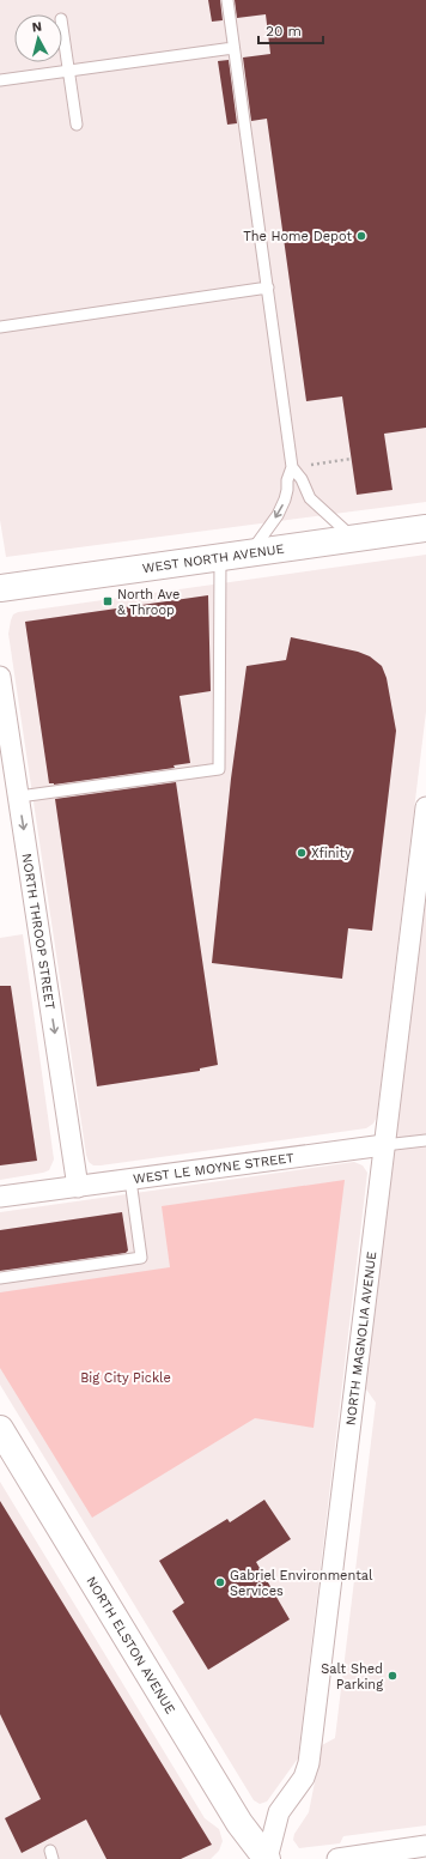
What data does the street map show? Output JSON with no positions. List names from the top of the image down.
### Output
{
  "streets": {
    "main road": ["WEST NORTH AVENUE", "NORTH ELSTON AVENUE"],
    "street": ["NORTH THROOP STREET", "WEST LE MOYNE STREET", "NORTH MAGNOLIA AVENUE"]
  },
  "crossings": [
    ["NORTH THROOP STREET", "WEST LE MOYNE STREET"],
    ["WEST LE MOYNE STREET", "NORTH MAGNOLIA AVENUE"],
    ["NORTH MAGNOLIA AVENUE", "NORTH ELSTON AVENUE"]
  ],
  "one_way": ["NORTH THROOP STREET"],
  "parks": ["Big City Pickle"],
  "places": {
    "other": [
      "The Home Depot",
      "Xfinity",
      "Gabriel Environmental Services",
      "Salt Shed Parking"
    ],
    "transit": ["North Ave & Throop"]
  },
  "scale_bar": "20 m",
  "north": "top"
}
